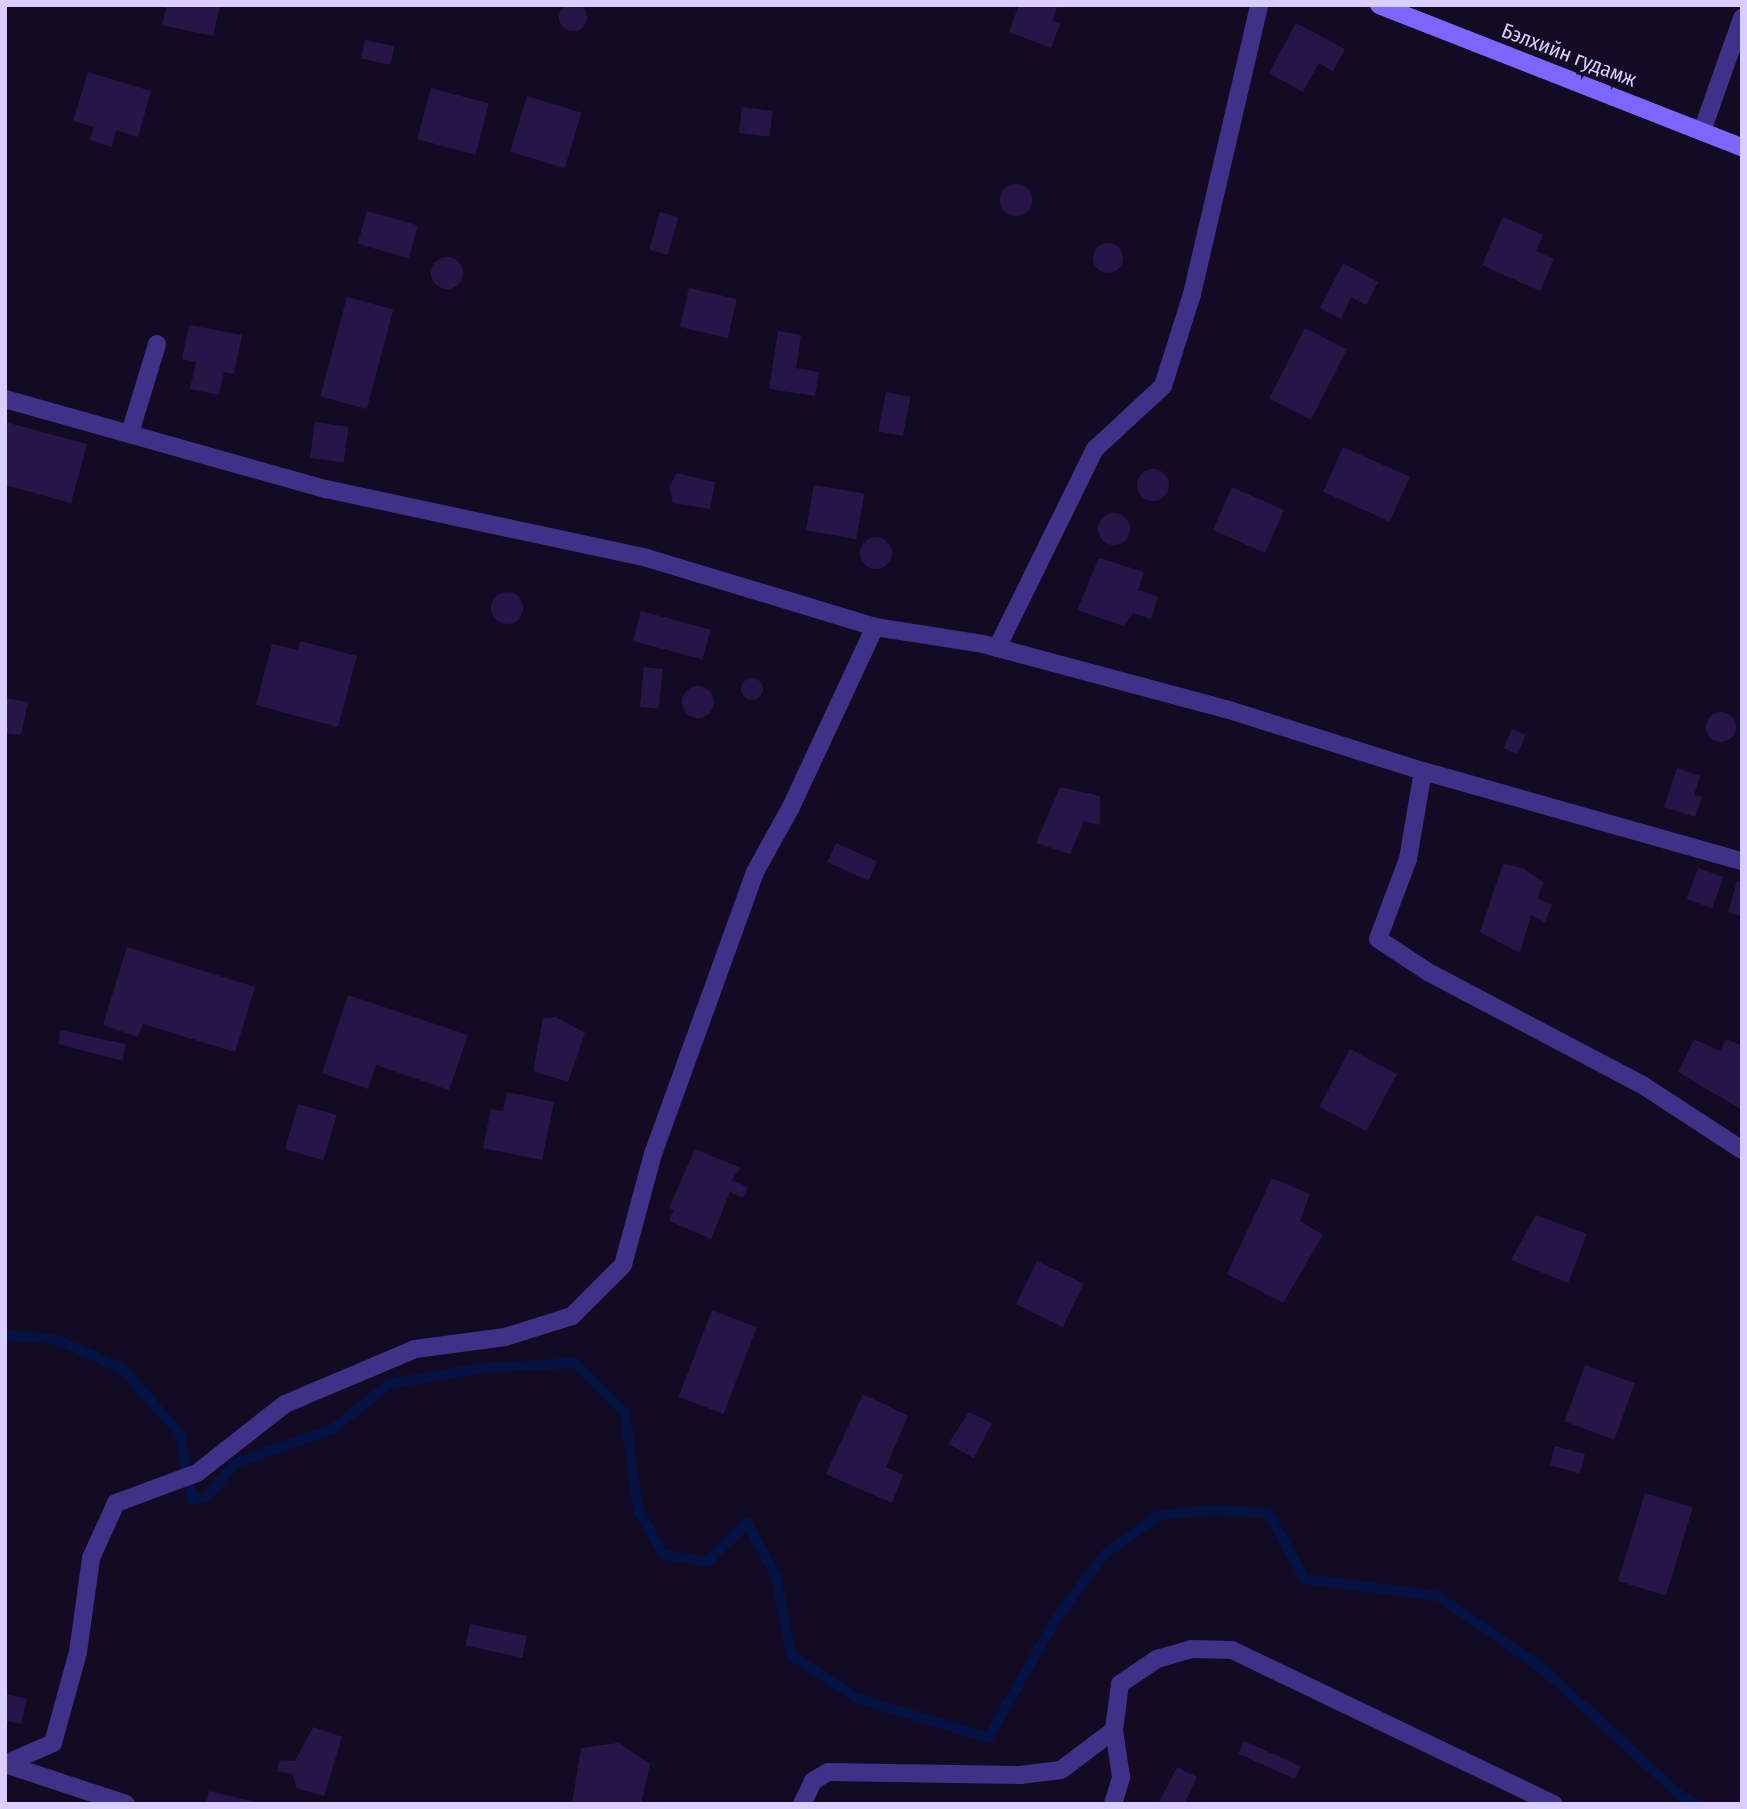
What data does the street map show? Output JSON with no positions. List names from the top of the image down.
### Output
{
  "streets": {
    "main road": ["Бэлхийн гудамж"]
  }
}
